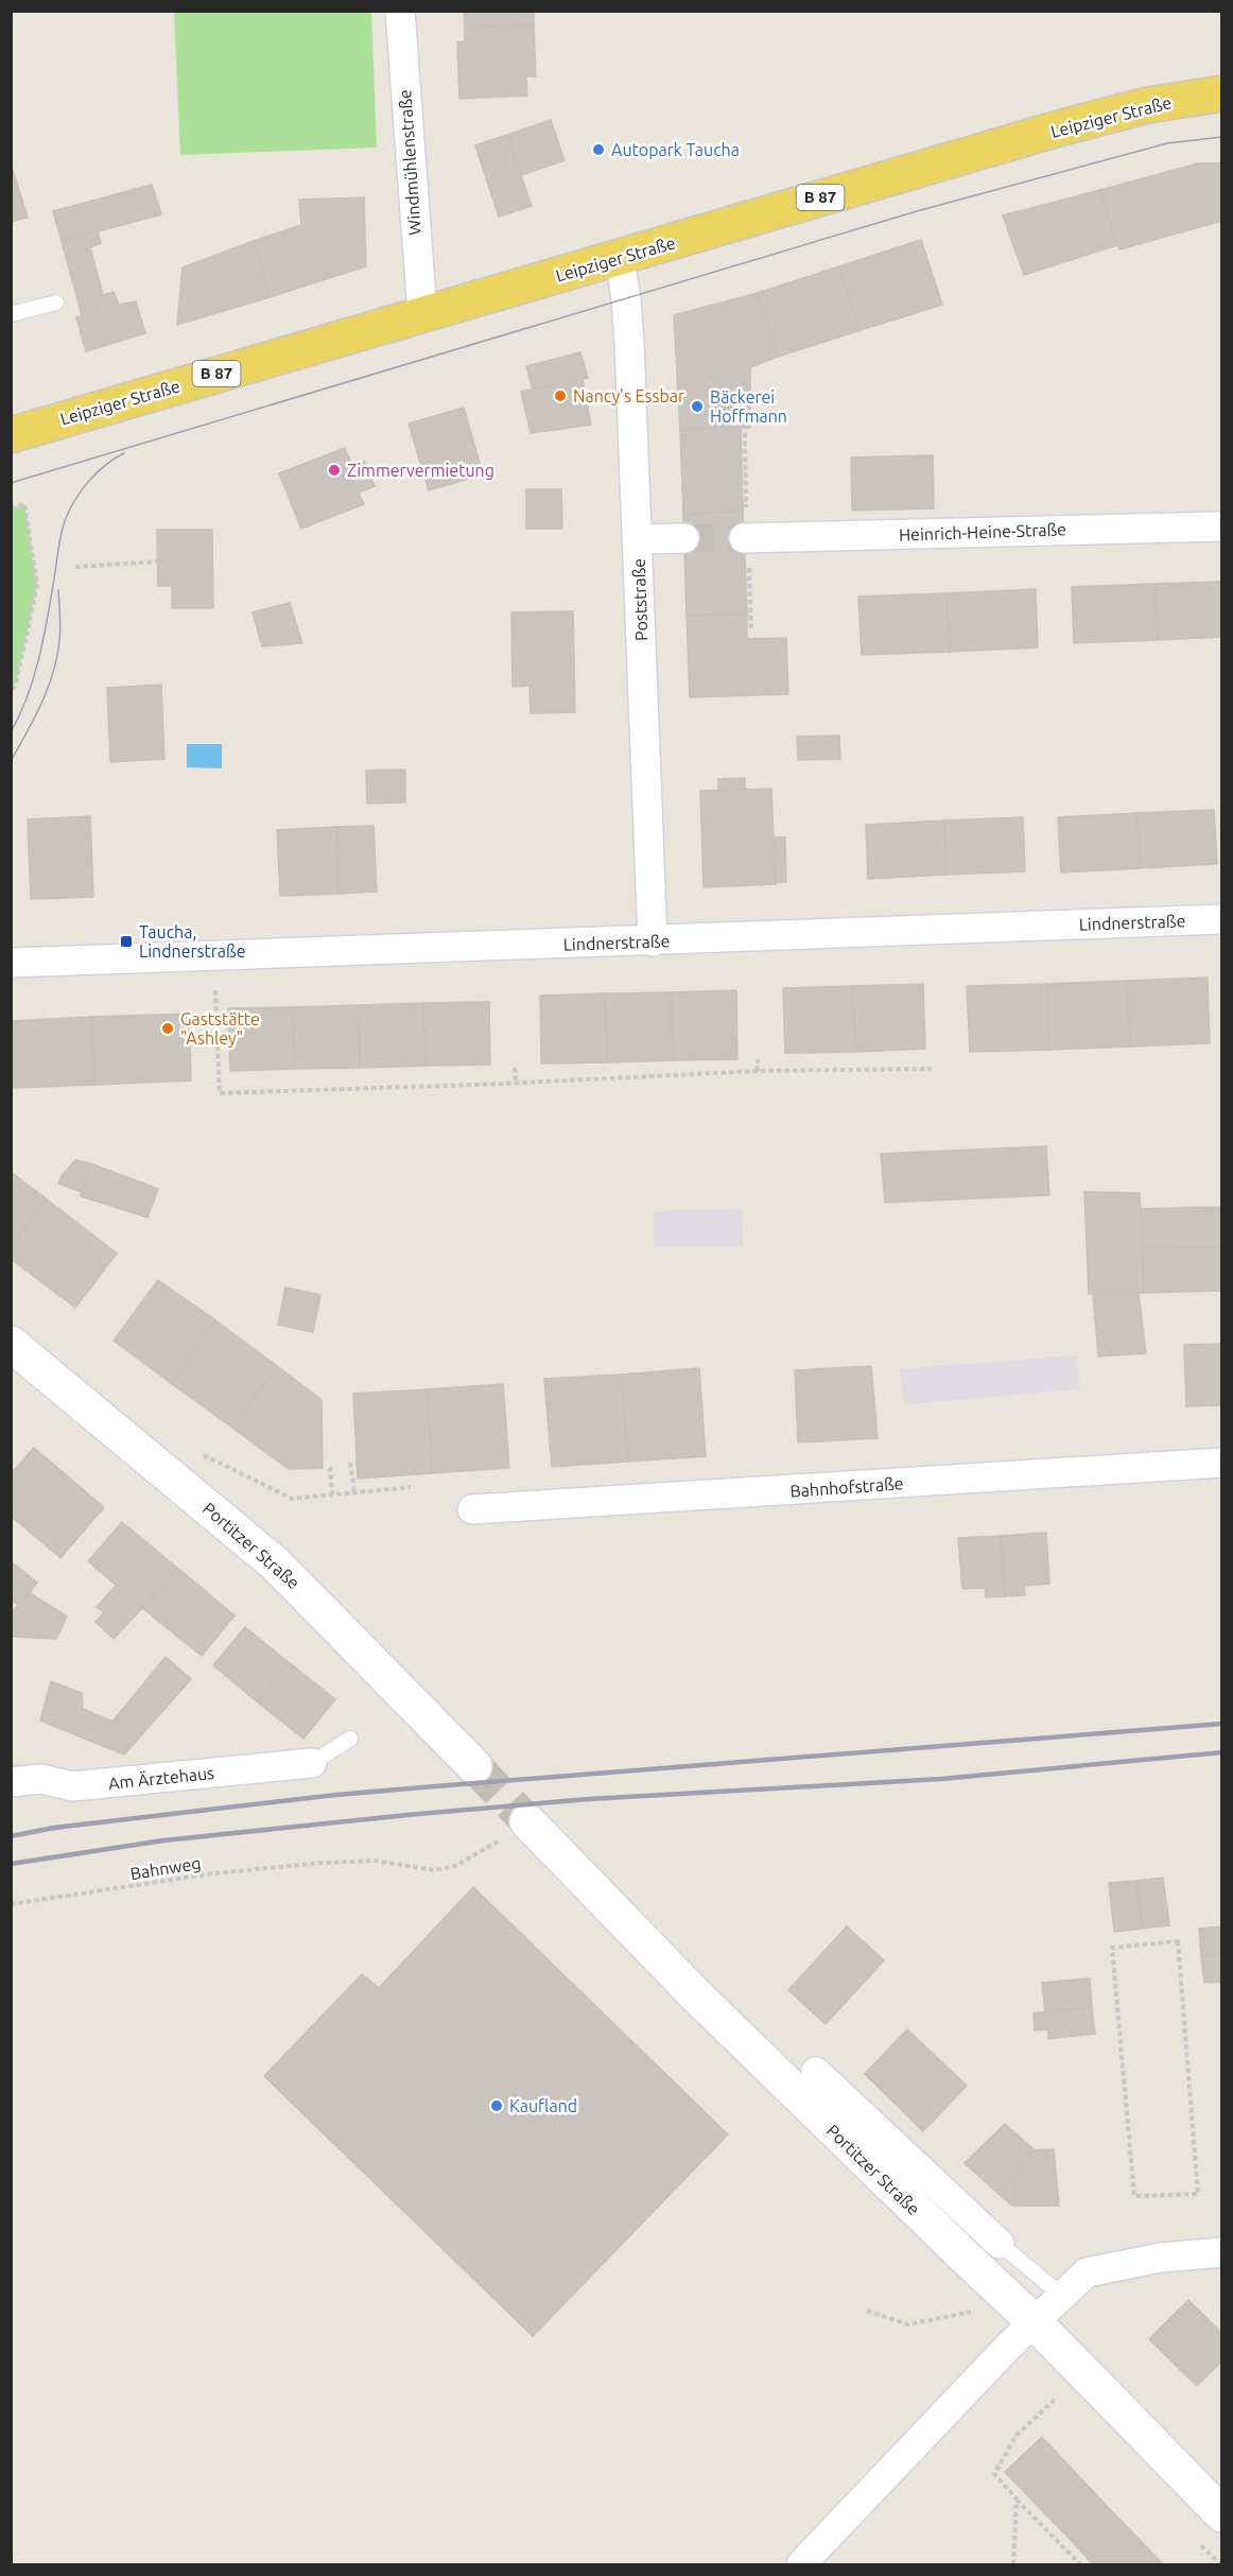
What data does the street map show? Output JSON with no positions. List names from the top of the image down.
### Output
{
  "streets": {
    "main road": ["Leipziger Straße", "B 87", "Portitzer Straße"],
    "street": [
      "Windmühlenstraße",
      "Heinrich-Heine-Straße",
      "Poststraße",
      "Lindnerstraße",
      "Bahnhofstraße",
      "Am Ärztehaus"
    ],
    "path": ["Bahnweg"]
  },
  "crossings": [
    ["Leipziger Straße", "Windmühlenstraße"],
    ["Leipziger Straße", "Poststraße"],
    ["Poststraße", "Lindnerstraße"],
    ["Portitzer Straße", "Bahnweg"]
  ],
  "places": {
    "other": [
      "Autopark Taucha",
      "Nancy's Essbar",
      "Bäckerei Hoffmann",
      "Zimmervermietung",
      "Gaststätte \"Ashley\"",
      "Kaufland"
    ],
    "transit": ["Taucha, Lindnerstraße"]
  }
}
